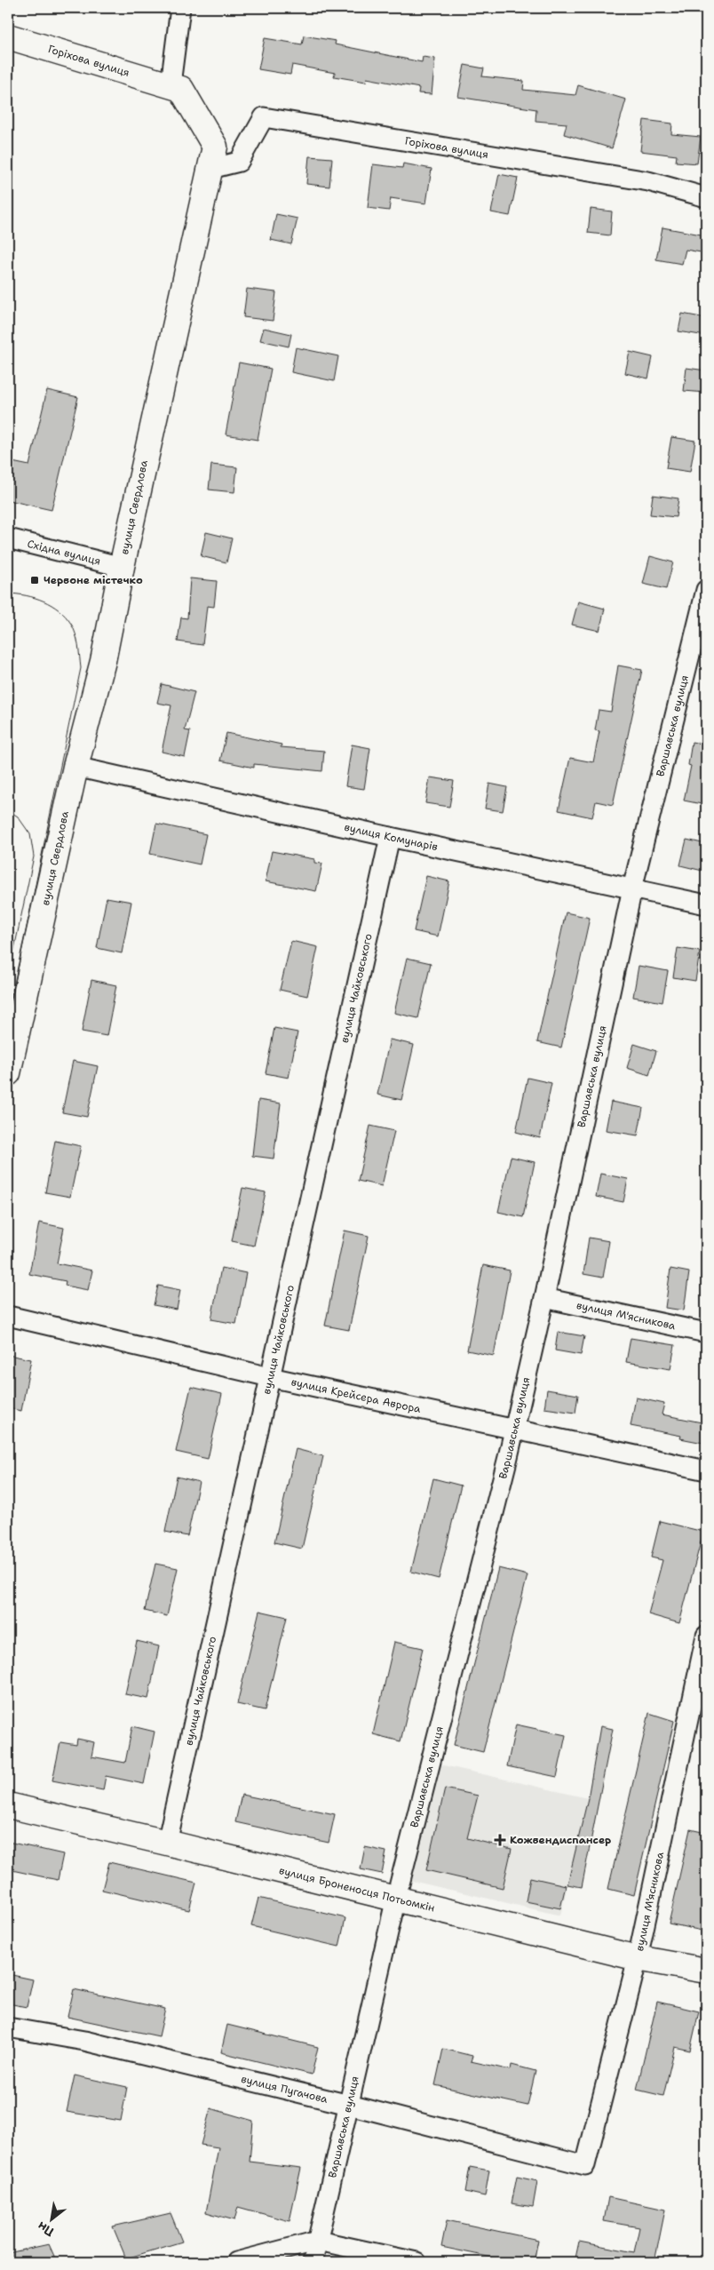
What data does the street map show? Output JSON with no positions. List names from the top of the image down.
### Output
{
  "streets": {
    "street": [
      "Горіхова вулиця",
      "вулиця Свердлова",
      "Східна вулиця",
      "Варшавська вулиця",
      "вулиця Комунарів",
      "вулиця Чайковського",
      "вулиця М'ясникова",
      "вулиця Крейсера Аврора",
      "вулиця Броненосця Потьомкін",
      "вулиця Пугачова"
    ]
  },
  "crossings": [
    ["Горіхова вулиця", "вулиця Свердлова"],
    ["вулиця Свердлова", "Східна вулиця"],
    ["вулиця Свердлова", "вулиця Комунарів"],
    ["Варшавська вулиця", "вулиця Комунарів"],
    ["Варшавська вулиця", "вулиця М'ясникова"],
    ["Варшавська вулиця", "вулиця Крейсера Аврора"],
    ["Варшавська вулиця", "вулиця Броненосця Потьомкін"],
    ["Варшавська вулиця", "вулиця Пугачова"],
    ["вулиця Комунарів", "вулиця Чайковського"],
    ["вулиця Чайковського", "вулиця Крейсера Аврора"],
    ["вулиця Чайковського", "вулиця Броненосця Потьомкін"],
    ["вулиця М'ясникова", "вулиця Броненосця Потьомкін"],
    ["вулиця М'ясникова", "вулиця Пугачова"]
  ],
  "places": {
    "transit": ["Червоне містечко"],
    "health": ["Кожвендиспансер"]
  },
  "north": "bottom left"
}
